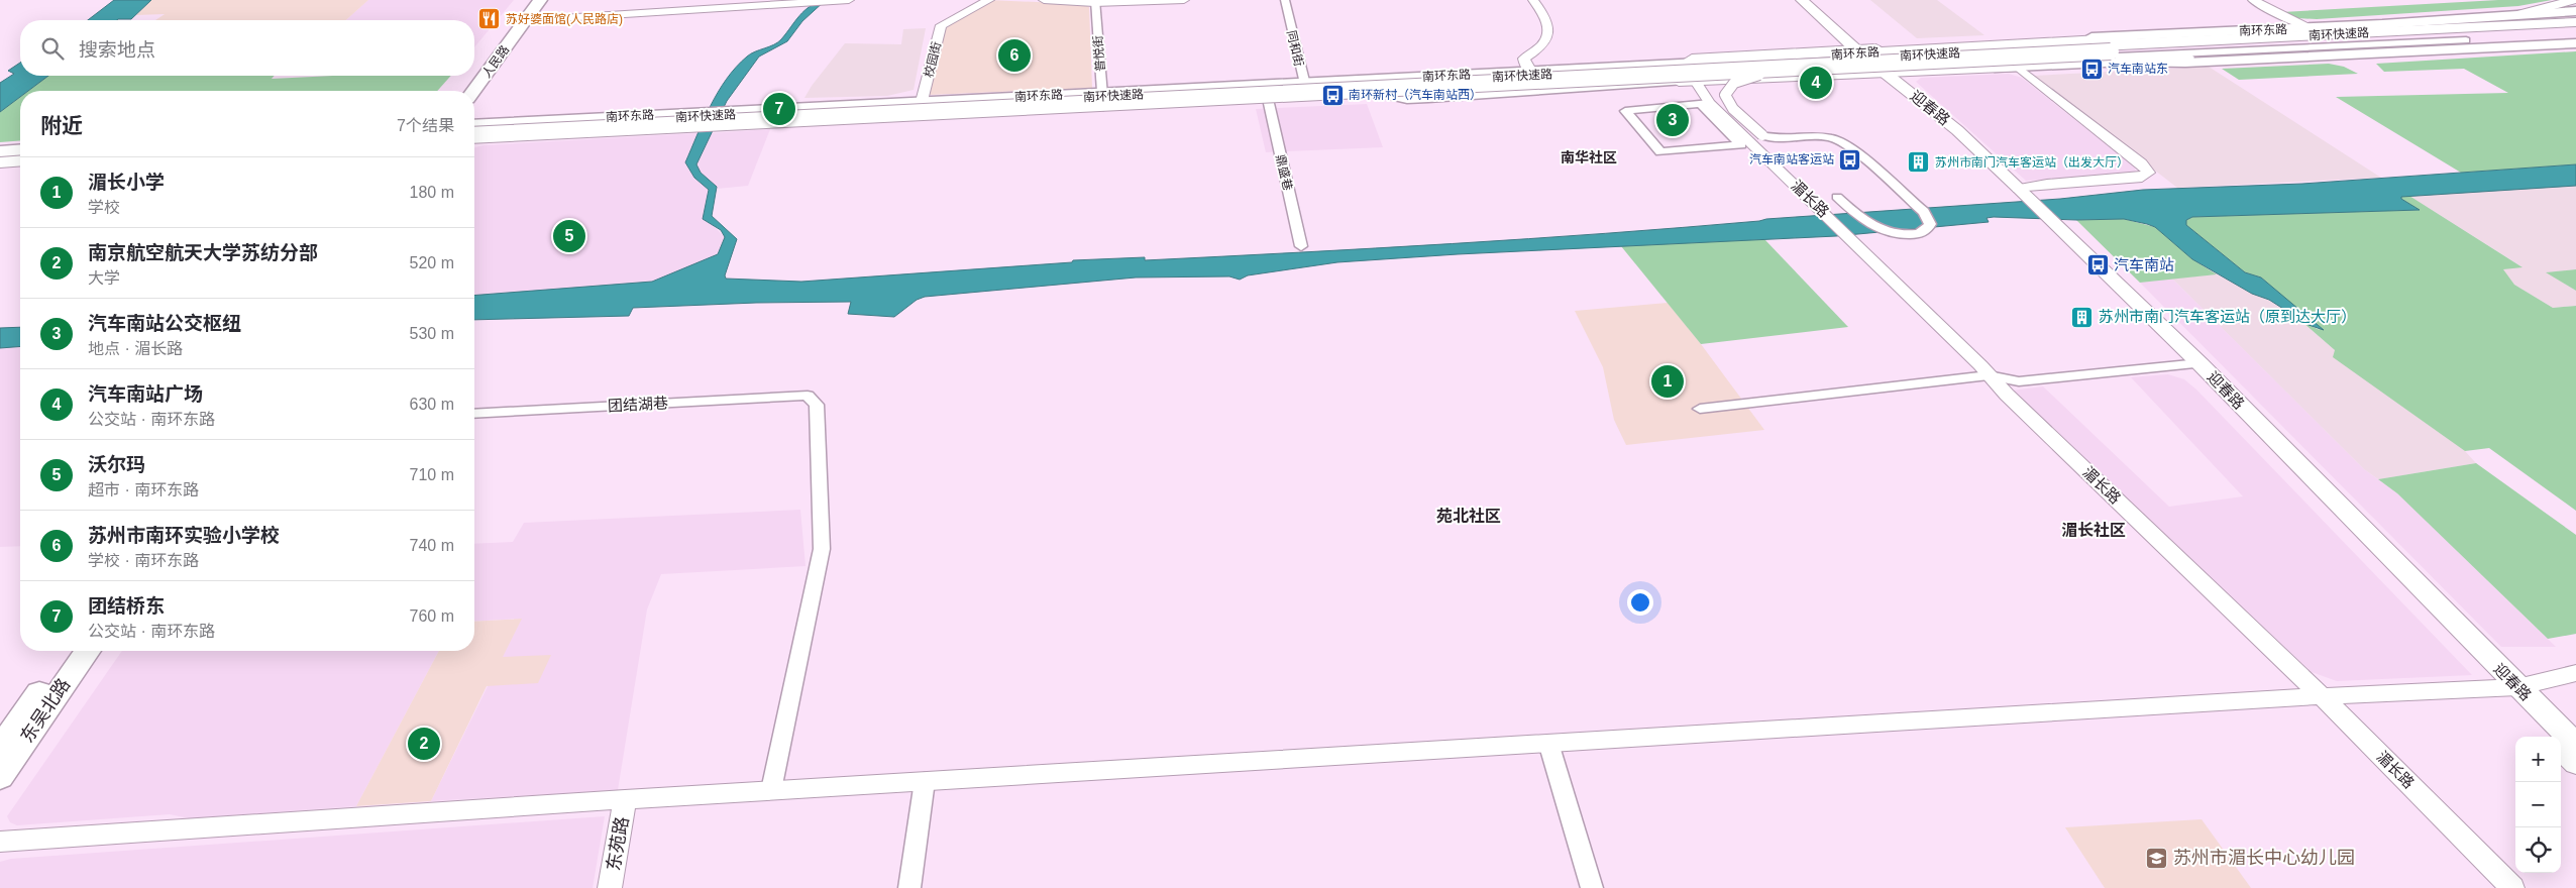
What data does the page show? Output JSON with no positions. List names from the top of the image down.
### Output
{
  "streets": {
    "highway": ["南环快速路"],
    "main road": [
      "南环东路",
      "人民路",
      "迎春路",
      "东吴北路"
    ],
    "street": [
      "同和街",
      "普悦街",
      "校园街",
      "鼎盛巷",
      "湄长路",
      "团结湖巷",
      "东苑路"
    ]
  },
  "crossings": [
    ["南环东路", "南环快速路"],
    ["南环东路", "同和街"],
    ["南环东路", "普悦街"],
    ["南环东路", "校园街"],
    ["南环东路", "迎春路"],
    ["南环东路", "鼎盛巷"],
    ["南环快速路", "普悦街"]
  ],
  "districts": ["南华社区", "苑北社区", "湄长社区"],
  "places": {
    "restaurant": ["苏好婆面馆(人民路店)"],
    "bus stop": [
      "汽车南站东",
      "南环新村（汽车南站西）",
      "汽车南站客运站",
      "汽车南站"
    ],
    "building": ["苏州市南门汽车客运站（出发大厅）", "苏州市南门汽车客运站（原到达大厅）"],
    "school or university": ["苏州市湄长中心幼儿园"]
  },
  "page": {
    "search": "搜索地点",
    "pins": [
      "6",
      "4",
      "7",
      "3",
      "5",
      "1",
      "2"
    ],
    "heading": ["附近", "7个结果"],
    "list": [
      {
        "mark": "1",
        "name": "湄长小学",
        "note": "学校",
        "value": "180 m"
      },
      {
        "mark": "2",
        "name": "南京航空航天大学苏纺分部",
        "note": "大学",
        "value": "520 m"
      },
      {
        "mark": "3",
        "name": "汽车南站公交枢纽",
        "note": "地点 · 湄长路",
        "value": "530 m"
      },
      {
        "mark": "4",
        "name": "汽车南站广场",
        "note": "公交站 · 南环东路",
        "value": "630 m"
      },
      {
        "mark": "5",
        "name": "沃尔玛",
        "note": "超市 · 南环东路",
        "value": "710 m"
      },
      {
        "mark": "6",
        "name": "苏州市南环实验小学校",
        "note": "学校 · 南环东路",
        "value": "740 m"
      },
      {
        "mark": "7",
        "name": "团结桥东",
        "note": "公交站 · 南环东路",
        "value": "760 m"
      }
    ],
    "map_buttons": ["+", "−"]
  }
}
